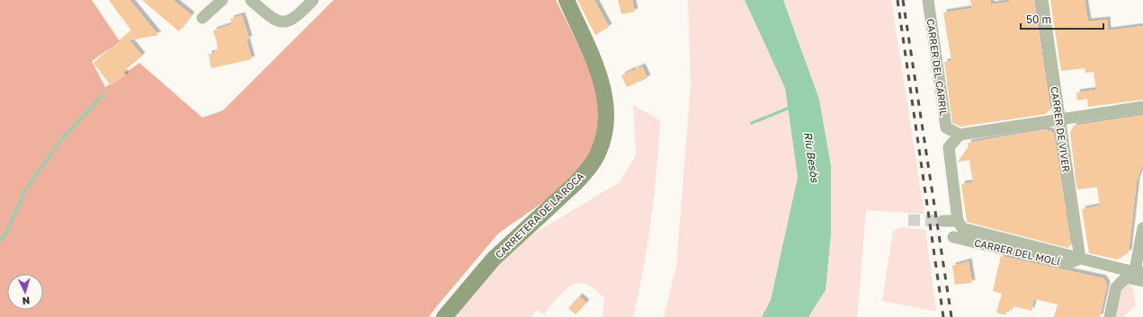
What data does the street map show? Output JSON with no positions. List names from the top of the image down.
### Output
{
  "streets": {
    "street": [
      "CARRER DEL CARRIL",
      "CARRER DE VIVER",
      "CARRETERA DE LA ROCA",
      "CARRER DEL MOLÍ"
    ]
  },
  "crossings": [
    ["CARRER DE VIVER", "CARRER DEL MOLÍ"]
  ],
  "water": ["Riu Besòs"],
  "scale_bar": "50 m",
  "north": "bottom"
}
